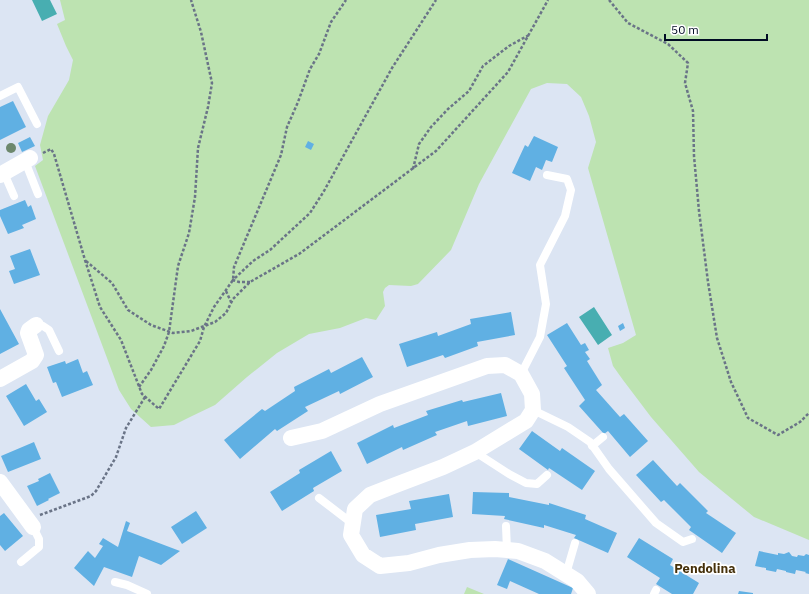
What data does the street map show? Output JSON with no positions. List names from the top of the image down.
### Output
{
  "districts": ["Pendolina"],
  "scale_bar": "50 m"
}
